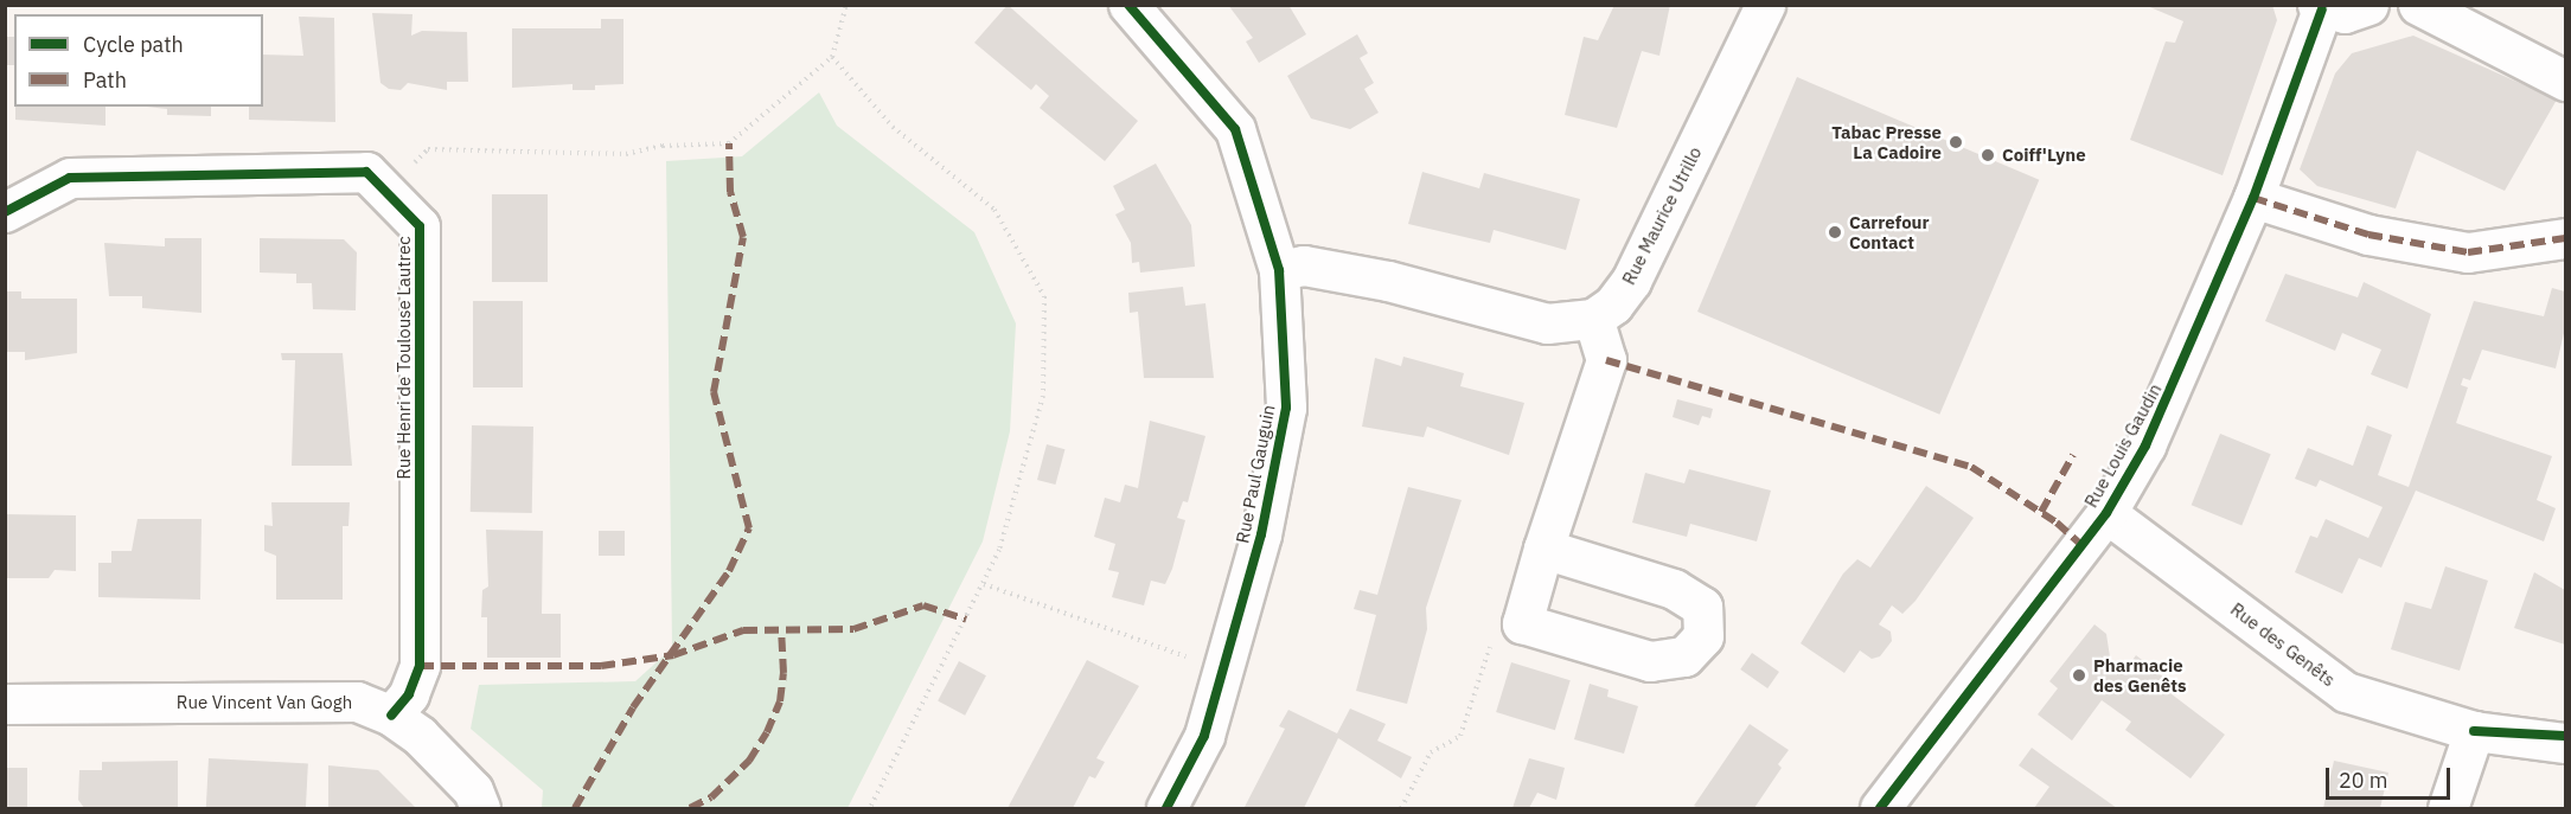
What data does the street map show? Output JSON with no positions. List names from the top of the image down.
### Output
{
  "streets": {
    "street": [
      "Rue Maurice Utrillo",
      "Rue Henri de Toulouse Lautrec",
      "Rue Louis Gaudin",
      "Rue Paul Gauguin",
      "Rue des Genêts",
      "Rue Vincent Van Gogh"
    ]
  },
  "crossings": [
    ["Rue Henri de Toulouse Lautrec", "Rue Vincent Van Gogh"],
    ["Rue Louis Gaudin", "Rue des Genêts"]
  ],
  "places": [
    "Tabac Presse La Cadoire",
    "Coiff'Lyne",
    "Carrefour Contact",
    "Pharmacie des Genêts"
  ],
  "legend": ["Cycle path", "Path"],
  "scale_bar": "20 m"
}
